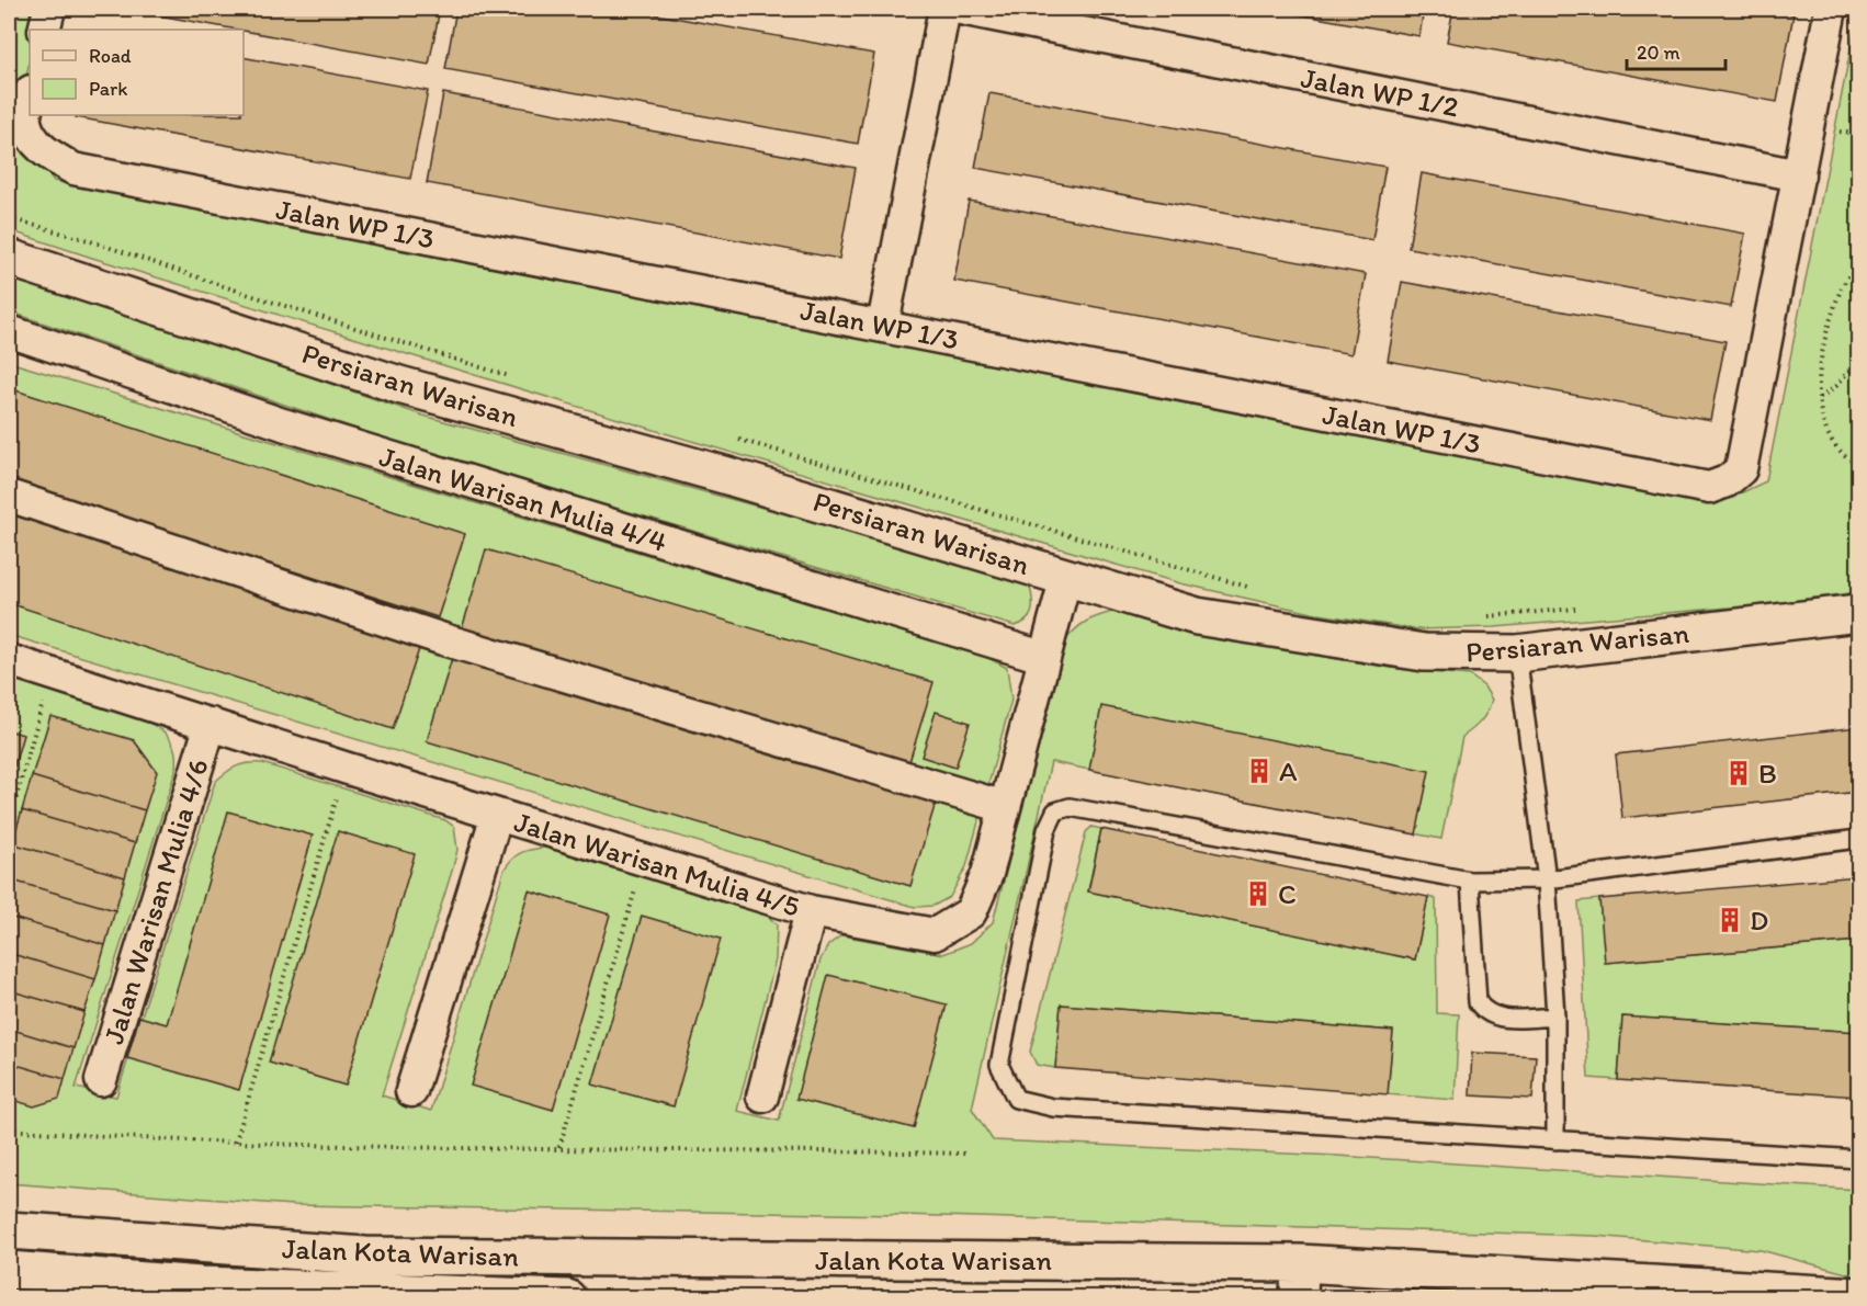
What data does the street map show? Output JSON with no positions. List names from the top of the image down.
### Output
{
  "streets": {
    "street": [
      "Jalan WP 1/2",
      "Jalan WP 1/3",
      "Persiaran Warisan",
      "Jalan Warisan Mulia 4/4",
      "Jalan Warisan Mulia 4/5",
      "Jalan Warisan Mulia 4/6",
      "Jalan Kota Warisan"
    ]
  },
  "crossings": [
    ["Jalan WP 1/2", "Jalan WP 1/3"],
    ["Persiaran Warisan", "Jalan Warisan Mulia 4/5"],
    ["Jalan Warisan Mulia 4/4", "Jalan Warisan Mulia 4/5"],
    ["Jalan Warisan Mulia 4/5", "Jalan Warisan Mulia 4/6"]
  ],
  "places": {
    "building": [
      "A",
      "B",
      "C",
      "D"
    ]
  },
  "legend": ["Road", "Park"],
  "scale_bar": "20 m"
}
